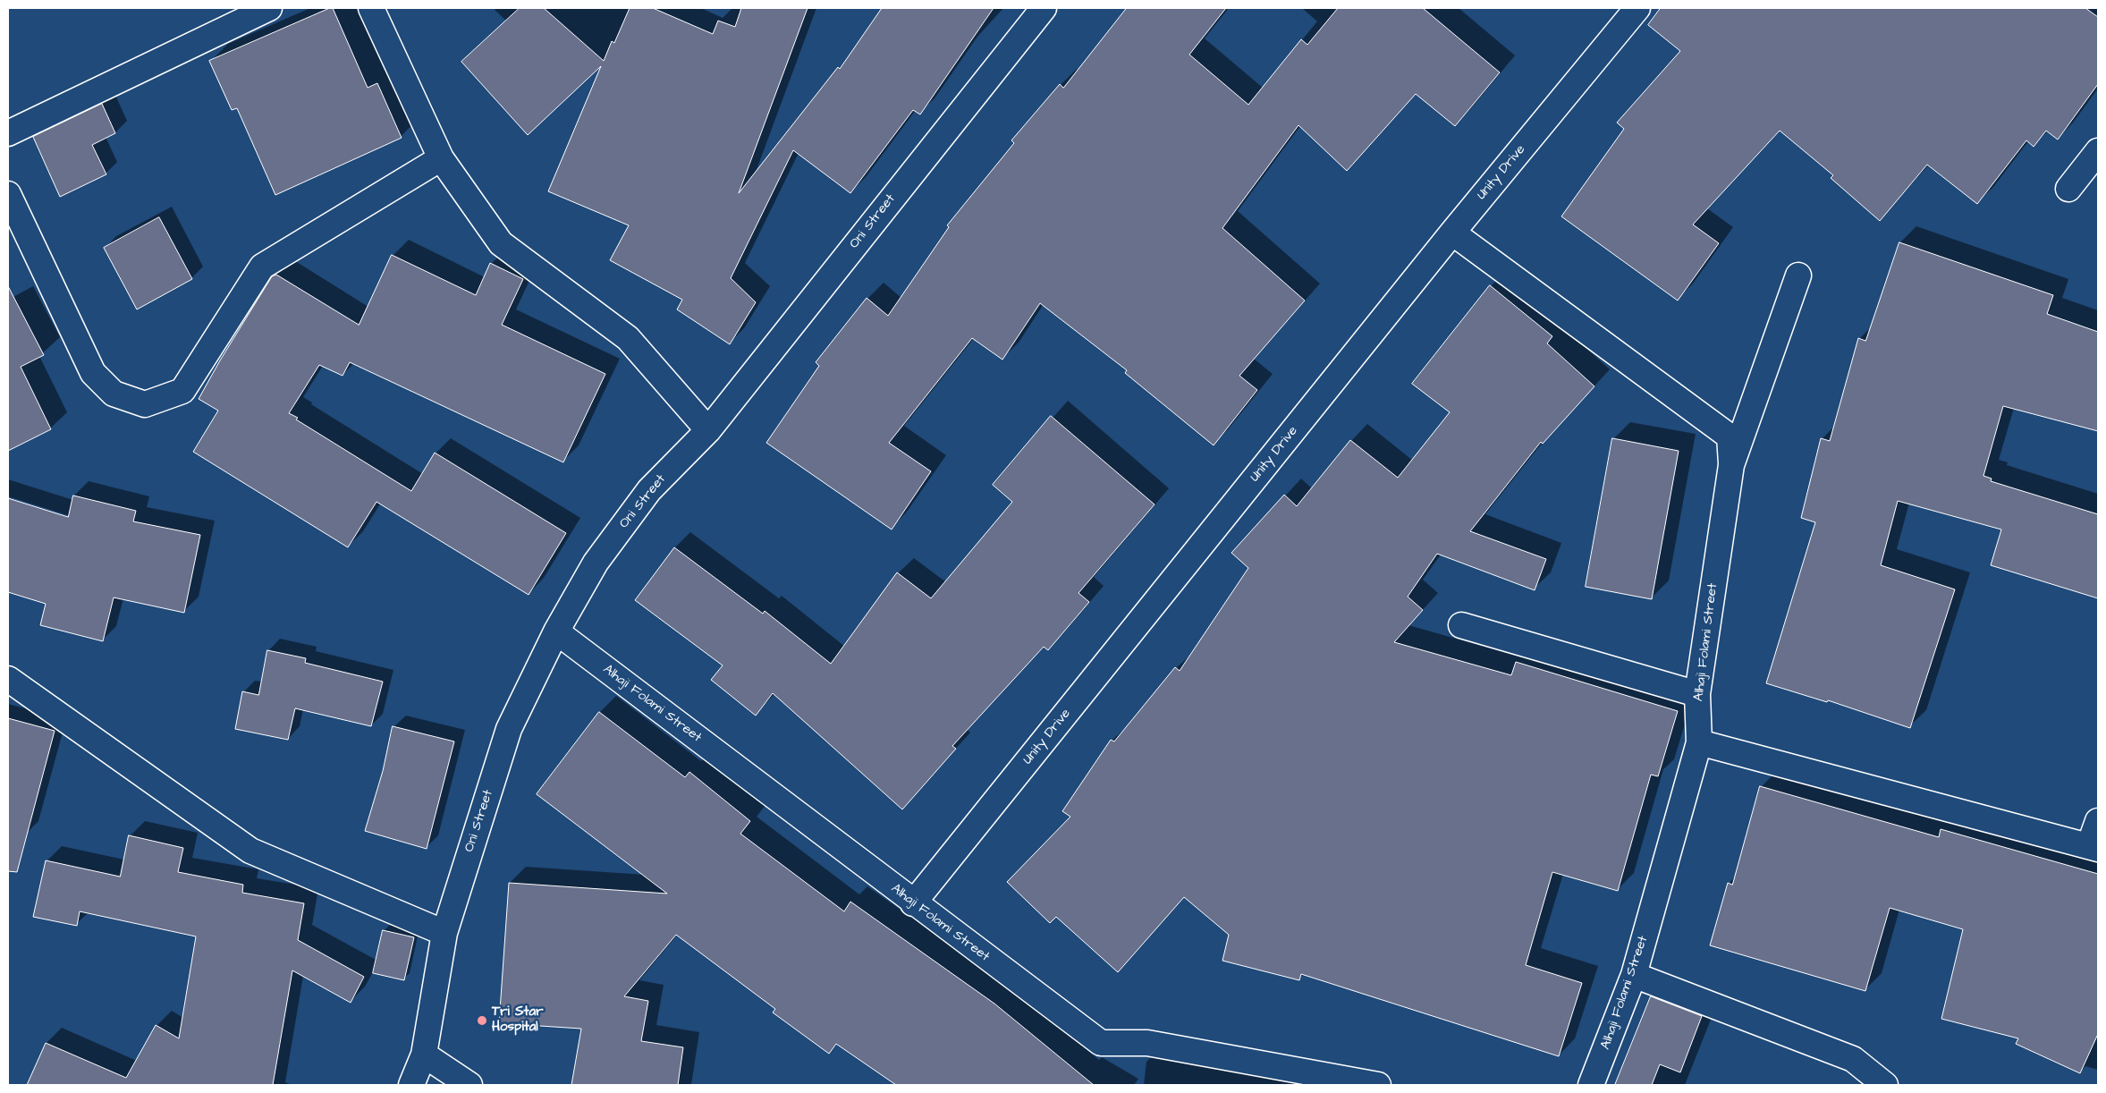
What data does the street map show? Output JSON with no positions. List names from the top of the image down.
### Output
{
  "streets": {
    "street": ["Unity Drive", "Oni Street", "Alhaji Folami Street"]
  },
  "crossings": [
    ["Unity Drive", "Alhaji Folami Street"],
    ["Oni Street", "Alhaji Folami Street"]
  ],
  "places": ["Tri Star Hospital"]
}
